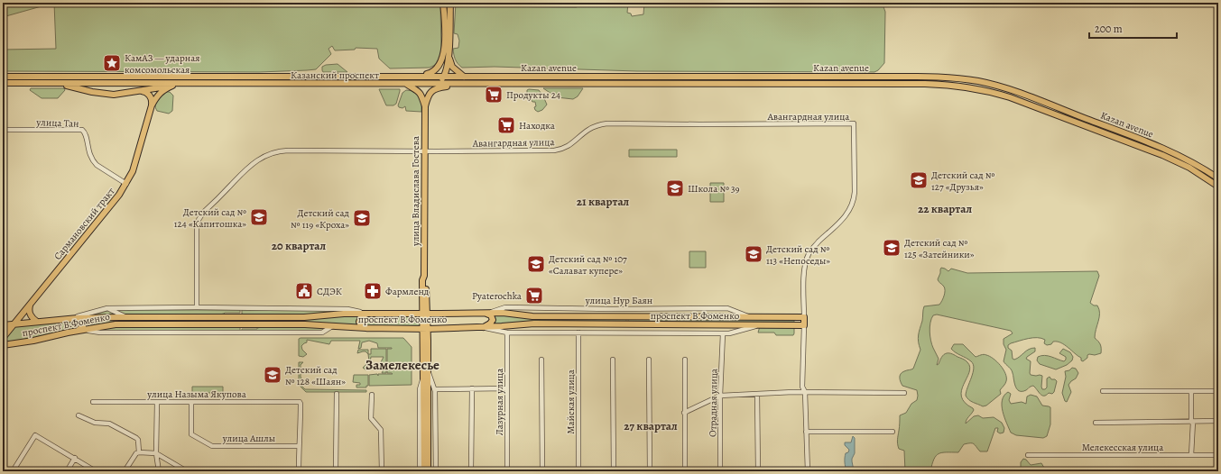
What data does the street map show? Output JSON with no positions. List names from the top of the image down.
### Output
{
  "streets": {
    "main road": [
      "Kazan avenue",
      "Казанский проспект",
      "улица Владислава Гостева",
      "Сармановский тракт",
      "проспект В.Фоменко"
    ],
    "street": [
      "Авангардная улица",
      "улица Тан",
      "улица Нур Баян",
      "улица Назыма Якупова",
      "Лазурная улица",
      "Майская улица",
      "Отрадная улица",
      "улица Ашлы",
      "Мелекесская улица"
    ]
  },
  "crossings": [
    ["Kazan avenue", "Казанский проспект"],
    ["Казанский проспект", "улица Владислава Гостева"],
    ["Авангардная улица", "улица Владислава Гостева"],
    ["Авангардная улица", "проспект В.Фоменко"],
    ["улица Тан", "Сармановский тракт"],
    ["улица Владислава Гостева", "проспект В.Фоменко"],
    ["Сармановский тракт", "проспект В.Фоменко"],
    ["улица Нур Баян", "проспект В.Фоменко"],
    ["улица Назыма Якупова", "улица Ашлы"]
  ],
  "districts": [
    "21 квартал",
    "22 квартал",
    "20 квартал",
    "Замелекесье",
    "27 квартал"
  ],
  "places": {
    "place": ["КамАЗ — ударная комсомольская"],
    "supermarket": ["Продукты 24", "Находка", "Pyaterochka"],
    "school or university": [
      "Детский сад № 127 «Друзья»",
      "Школа № 39",
      "Детский сад № 124 «Капитошка»",
      "Детский сад № 119 «Кроха»",
      "Детский сад № 125 «Затейники»",
      "Детский сад № 113 «Непоседы»",
      "Детский сад № 107 «Салават купере»",
      "Детский сад № 128 «Шаян»"
    ],
    "public building": ["СДЭК"],
    "pharmacy": ["Фармленд"]
  },
  "scale_bar": "200 m"
}
